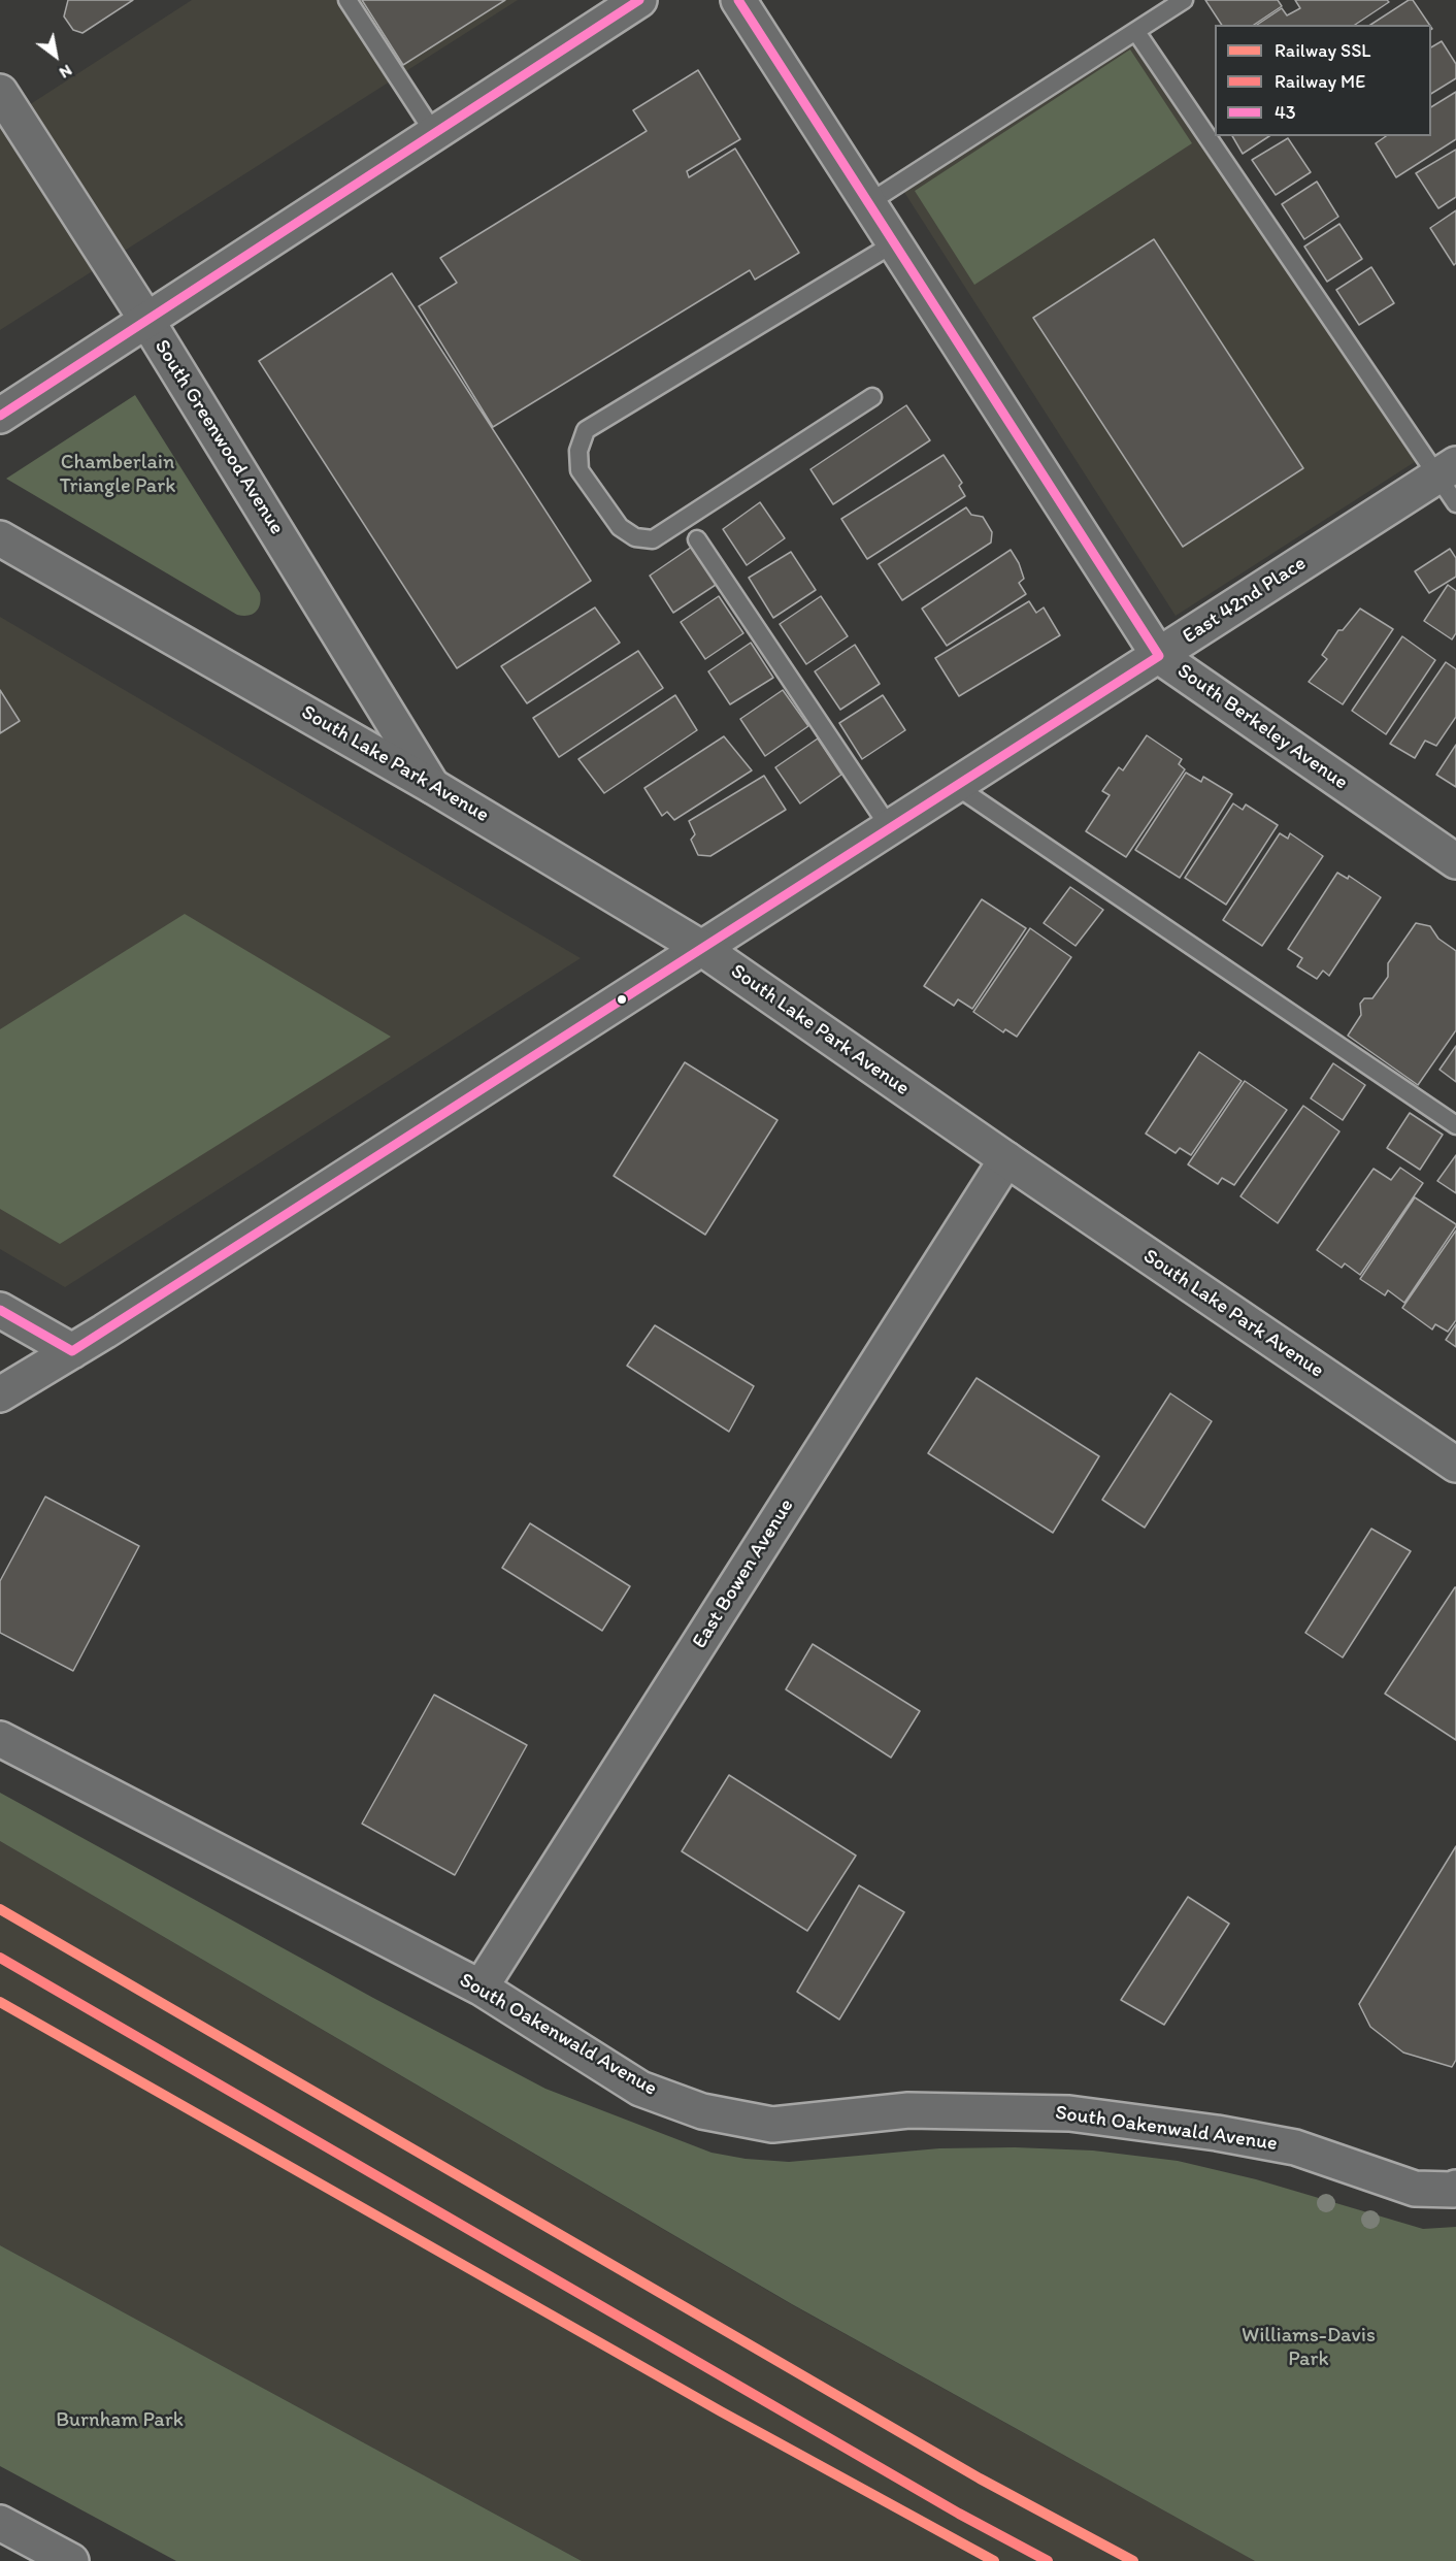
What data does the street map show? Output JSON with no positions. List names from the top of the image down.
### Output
{
  "streets": {
    "main road": [
      "South Greenwood Avenue",
      "East 42nd Place",
      "South Berkeley Avenue",
      "South Lake Park Avenue",
      "East Bowen Avenue",
      "South Oakenwald Avenue"
    ]
  },
  "crossings": [
    ["South Greenwood Avenue", "South Lake Park Avenue"],
    ["East 42nd Place", "South Berkeley Avenue"],
    ["East 42nd Place", "South Lake Park Avenue"],
    ["South Lake Park Avenue", "East Bowen Avenue"],
    ["East Bowen Avenue", "South Oakenwald Avenue"]
  ],
  "parks": ["Chamberlain Triangle Park", "Williams-Davis Park", "Burnham Park"],
  "lines": ["transit line 43", "rail line SSL", "rail line ME"],
  "legend": ["Railway SSL", "Railway ME", "43"],
  "north": "bottom right"
}
